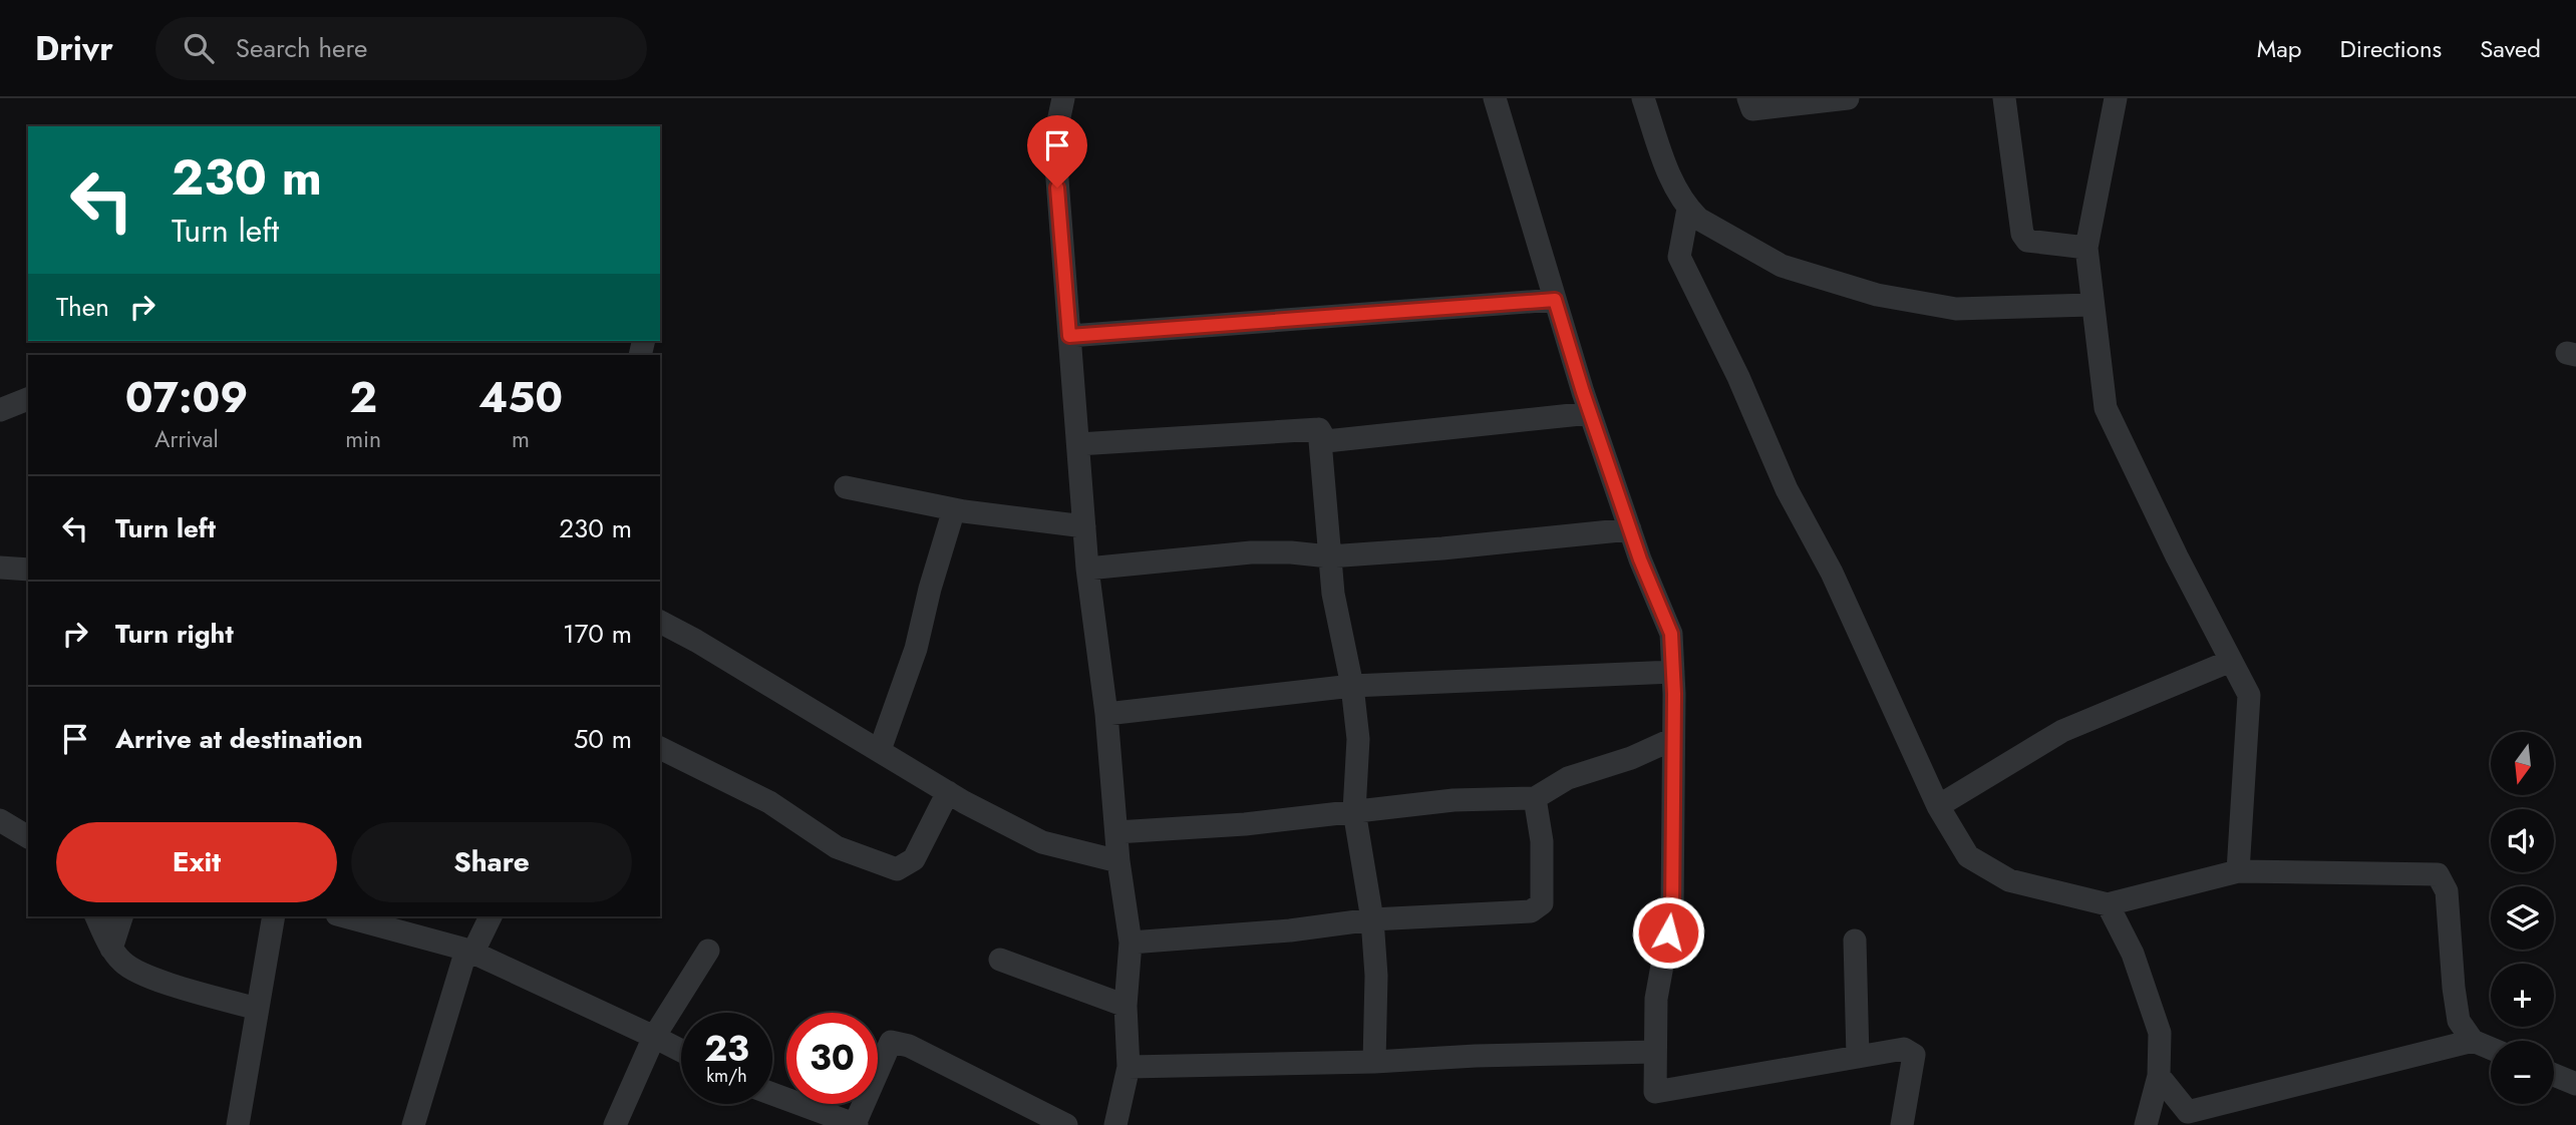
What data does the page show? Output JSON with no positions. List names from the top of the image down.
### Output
{
  "north": "bottom",
  "page": {
    "header": "Drivr",
    "search": "Search here",
    "nav": ["Map", "Directions", "Saved"],
    "turn": ["230 m", "Turn left"],
    "then": "Then",
    "eta": [
      "07:09",
      "Arrival",
      "2",
      "min",
      "450",
      "m"
    ],
    "list": [
      {
        "name": "Turn left",
        "value": "230 m"
      },
      {
        "name": "Turn right",
        "value": "170 m"
      },
      {
        "name": "Arrive at destination",
        "value": "50 m"
      }
    ],
    "map_buttons": ["+", "−"],
    "buttons": ["Exit", "Share"],
    "speed": "23 km/h",
    "limit": "30"
  }
}
